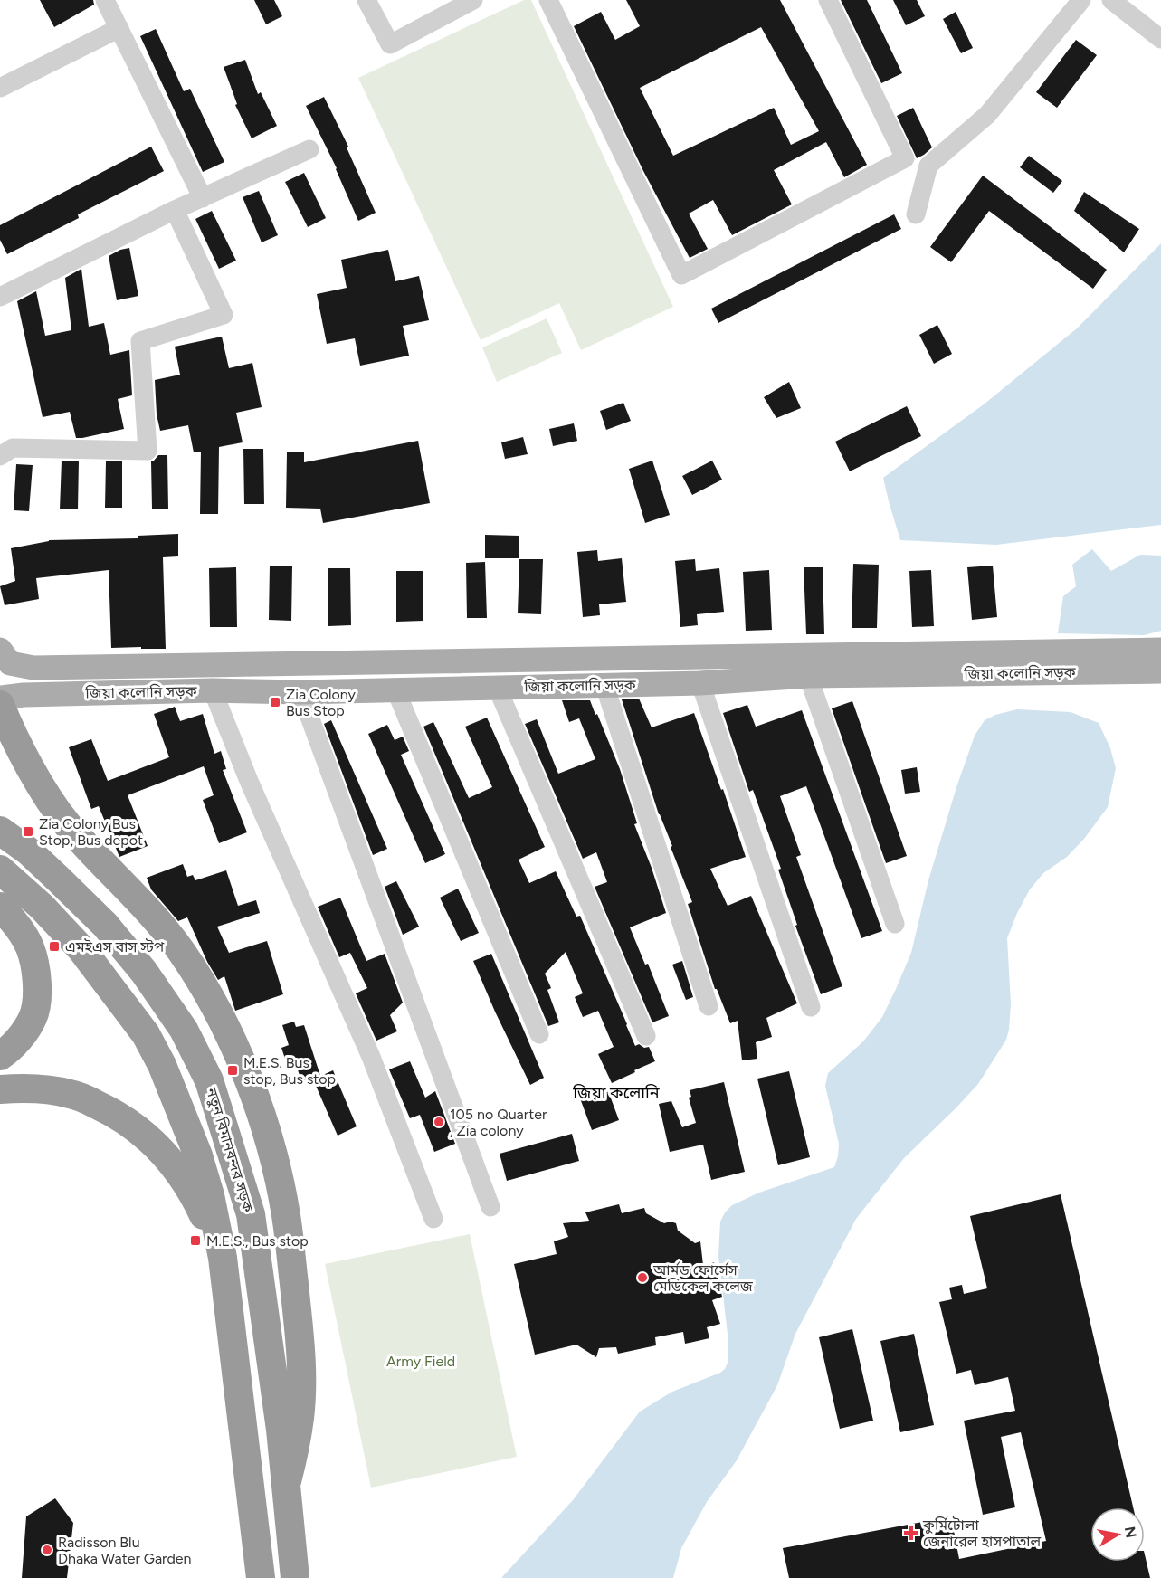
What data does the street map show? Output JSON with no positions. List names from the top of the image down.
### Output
{
  "streets": {
    "highway": ["নতুন বিমানবন্দর সড়ক"],
    "main road": ["জিয়া কলোনি সড়ক"]
  },
  "districts": ["জিয়া কলোনি"],
  "parks": ["Army Field"],
  "places": {
    "transit": [
      "Zia Colony Bus Stop",
      "Zia Colony Bus Stop, Bus depot",
      "এমইএস বাস স্টপ",
      "M.E.S. Bus stop, Bus stop",
      "M.E.S., Bus stop"
    ],
    "other": ["105 no Quarter , Zia colony", "আর্মড ফোর্সেস মেডিকেল কলেজ", "Radisson Blu Dhaka Water Garden"],
    "health": ["কুর্মিটোলা জেনারেল হাসপাতাল"]
  },
  "north": "right"
}
